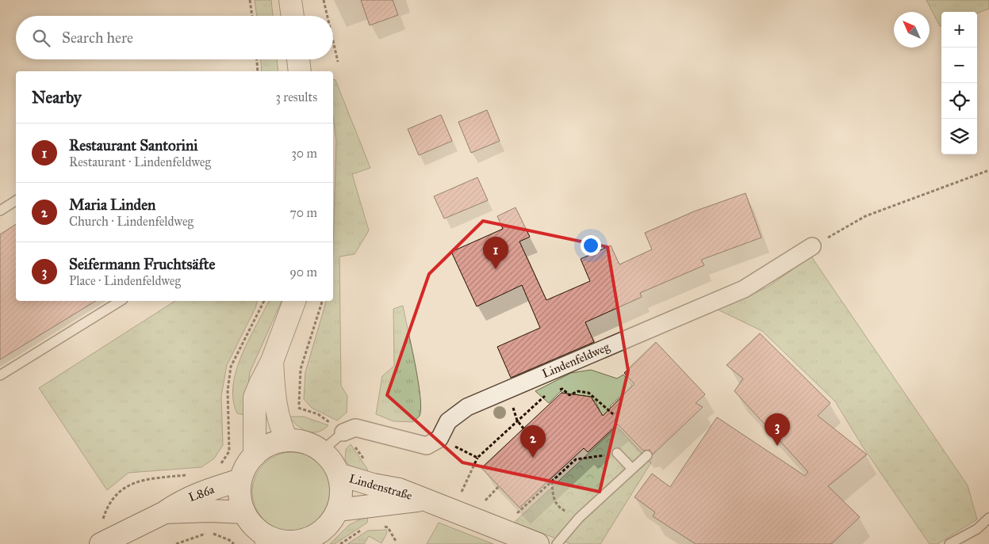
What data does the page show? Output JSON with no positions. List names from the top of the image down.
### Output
{
  "streets": {
    "main road": ["Lindenstraße", "L86a"],
    "street": ["Lindenfeldweg"]
  },
  "crossings": [
    ["Lindenstraße", "L86a"]
  ],
  "north": "top left",
  "page": {
    "map_buttons": ["+", "−"],
    "search": "Search here",
    "heading": ["Nearby", "3 results"],
    "list": [
      {
        "mark": "1",
        "name": "Restaurant Santorini",
        "note": "Restaurant · Lindenfeldweg",
        "value": "30 m"
      },
      {
        "mark": "2",
        "name": "Maria Linden",
        "note": "Church · Lindenfeldweg",
        "value": "70 m"
      },
      {
        "mark": "3",
        "name": "Seifermann Fruchtsäfte",
        "note": "Place · Lindenfeldweg",
        "value": "90 m"
      }
    ],
    "pins": ["1", "3", "2"]
  }
}
